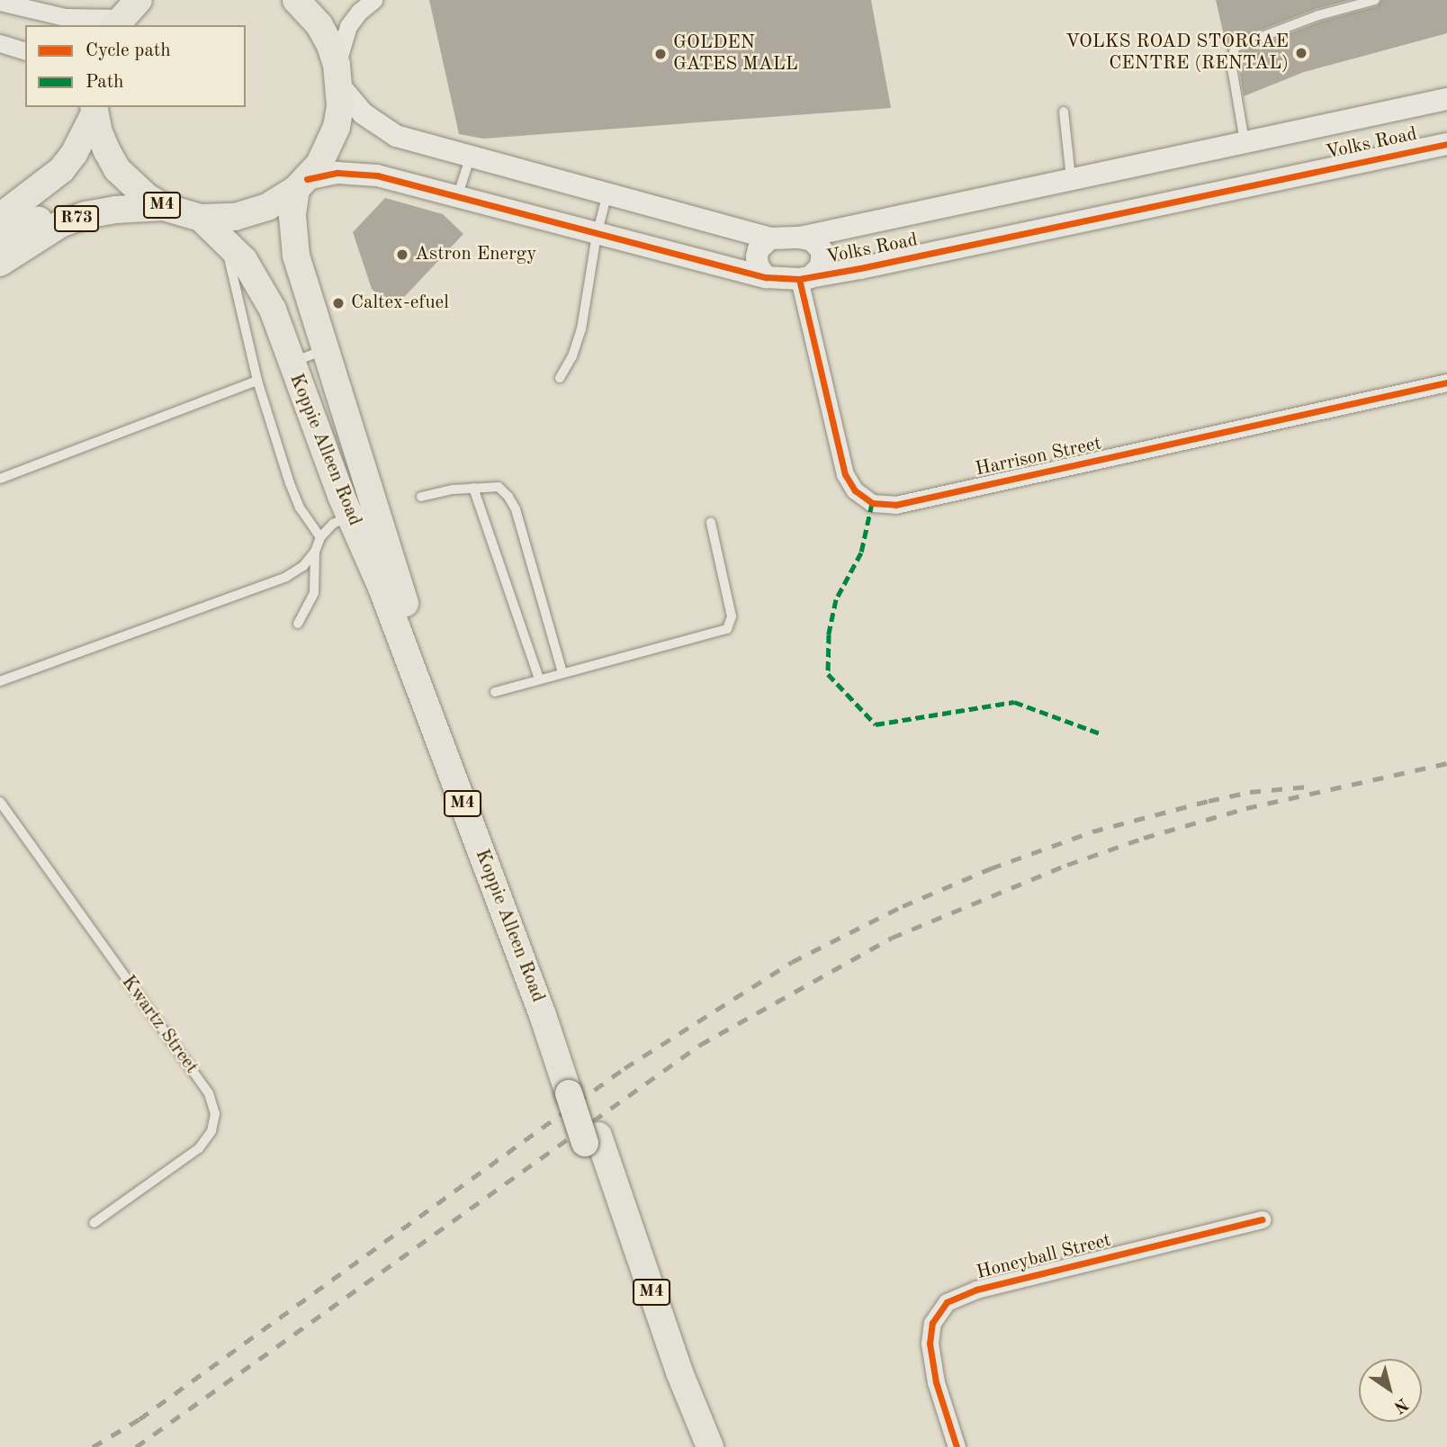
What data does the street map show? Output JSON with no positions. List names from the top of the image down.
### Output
{
  "streets": {
    "main road": ["M4", "R73", "Koppie Alleen Road"],
    "street": ["Volks Road", "Harrison Street", "Honeyball Street"],
    "lane": ["Kwartz Street"]
  },
  "crossings": [
    ["Volks Road", "M4"],
    ["Volks Road", "Koppie Alleen Road"],
    ["Volks Road", "Harrison Street"],
    ["M4", "R73"],
    ["M4", "Koppie Alleen Road"]
  ],
  "places": [
    "VOLKS ROAD STORGAE CENTRE (RENTAL)",
    "GOLDEN GATES MALL",
    "Astron Energy",
    "Caltex-efuel"
  ],
  "legend": ["Cycle path", "Path"],
  "north": "bottom right"
}
